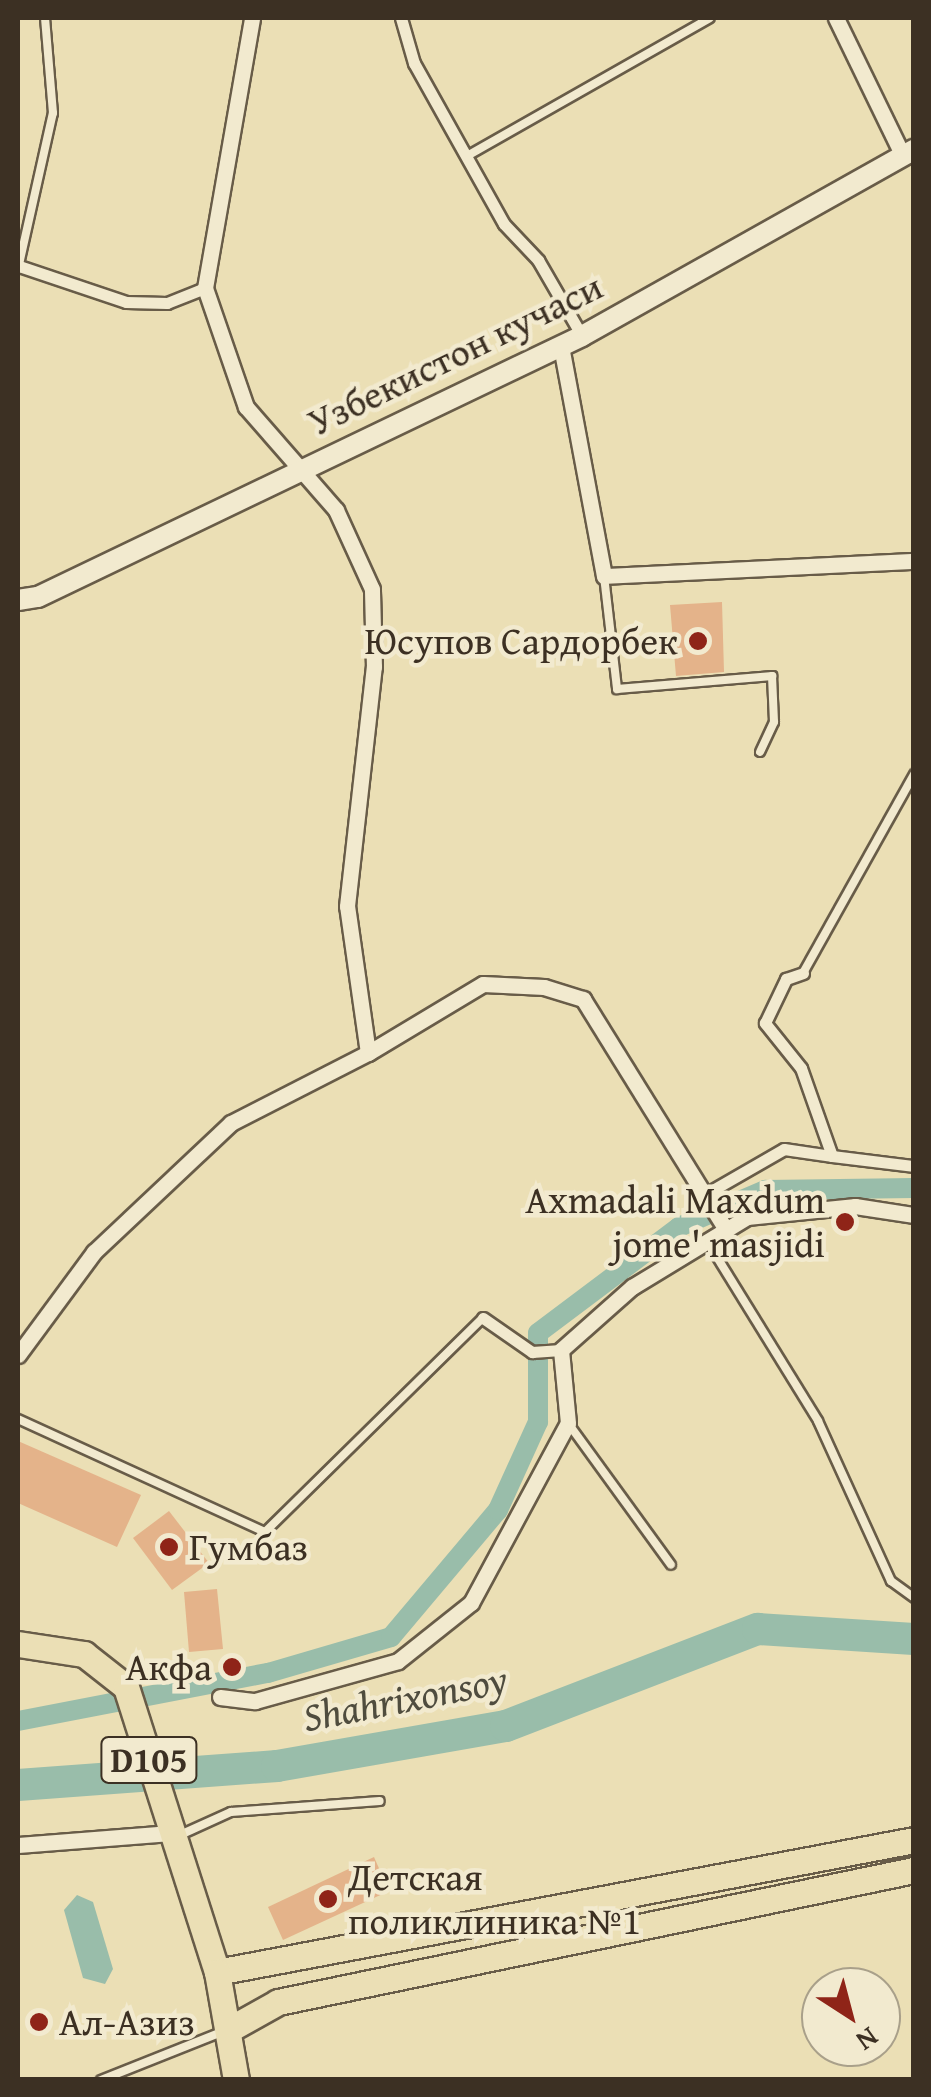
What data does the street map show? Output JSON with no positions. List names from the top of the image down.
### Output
{
  "streets": {
    "main road": ["D105"],
    "street": ["Узбекистон кучаси"]
  },
  "water": ["Shahrixonsoy"],
  "places": [
    "Юсупов Сардорбек",
    "Axmadali Maxdum jome' masjidi",
    "Гумбаз",
    "Акфа",
    "Детская поликлиника №1",
    "Ал-Азиз"
  ],
  "north": "bottom right"
}
